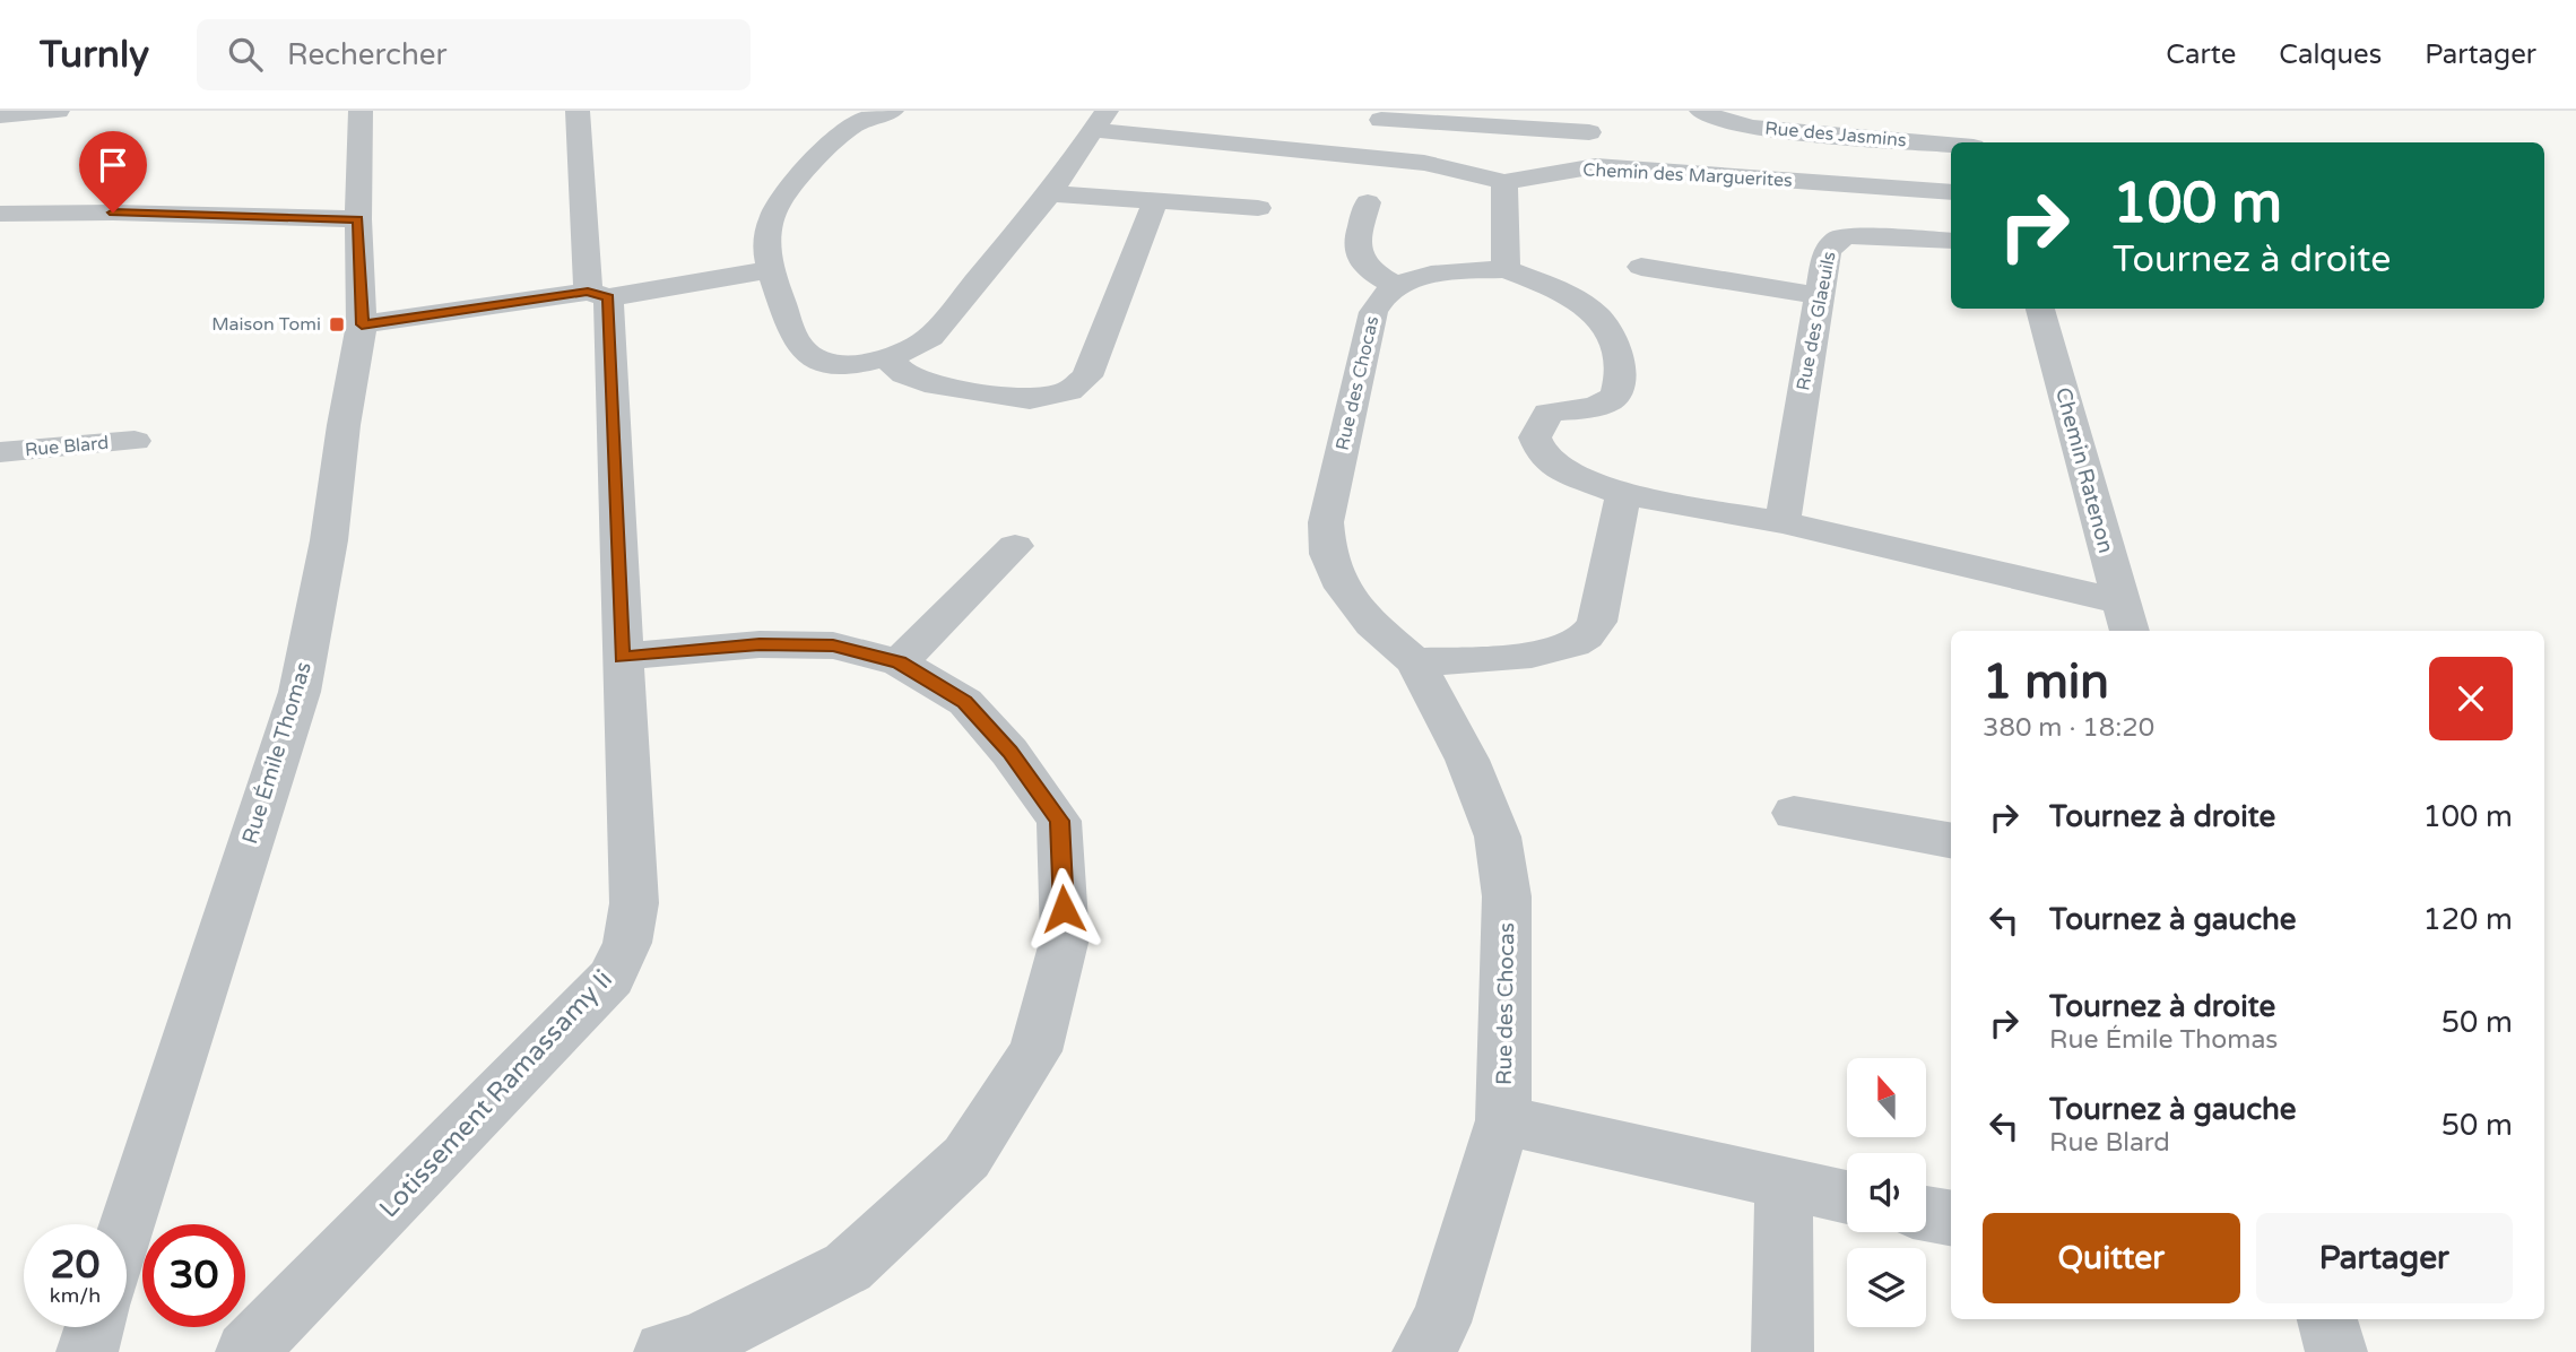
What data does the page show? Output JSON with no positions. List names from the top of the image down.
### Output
{
  "streets": {
    "street": [
      "Rue des Jasmins",
      "Chemin des Marguerites",
      "Rue des Glaeuils",
      "Rue des Chocas",
      "Rue Blard",
      "Chemin Ratenon",
      "Rue Émile Thomas",
      "Lotissement Ramassamy Ii"
    ]
  },
  "places": {
    "transit": ["Maison Tomi"]
  },
  "north": "top",
  "page": {
    "header": "Turnly",
    "search": "Rechercher",
    "nav": ["Carte", "Calques", "Partager"],
    "turn": ["100 m", "Tournez à droite"],
    "heading": ["1 min", "380 m · 18:20"],
    "list": [
      {
        "name": "Tournez à droite",
        "value": "100 m"
      },
      {
        "name": "Tournez à gauche",
        "value": "120 m"
      },
      {
        "name": "Tournez à droite",
        "note": "Rue Émile Thomas",
        "value": "50 m"
      },
      {
        "name": "Tournez à gauche",
        "note": "Rue Blard",
        "value": "50 m"
      }
    ],
    "buttons": ["Quitter", "Partager"],
    "speed": "20 km/h",
    "limit": "30"
  }
}
